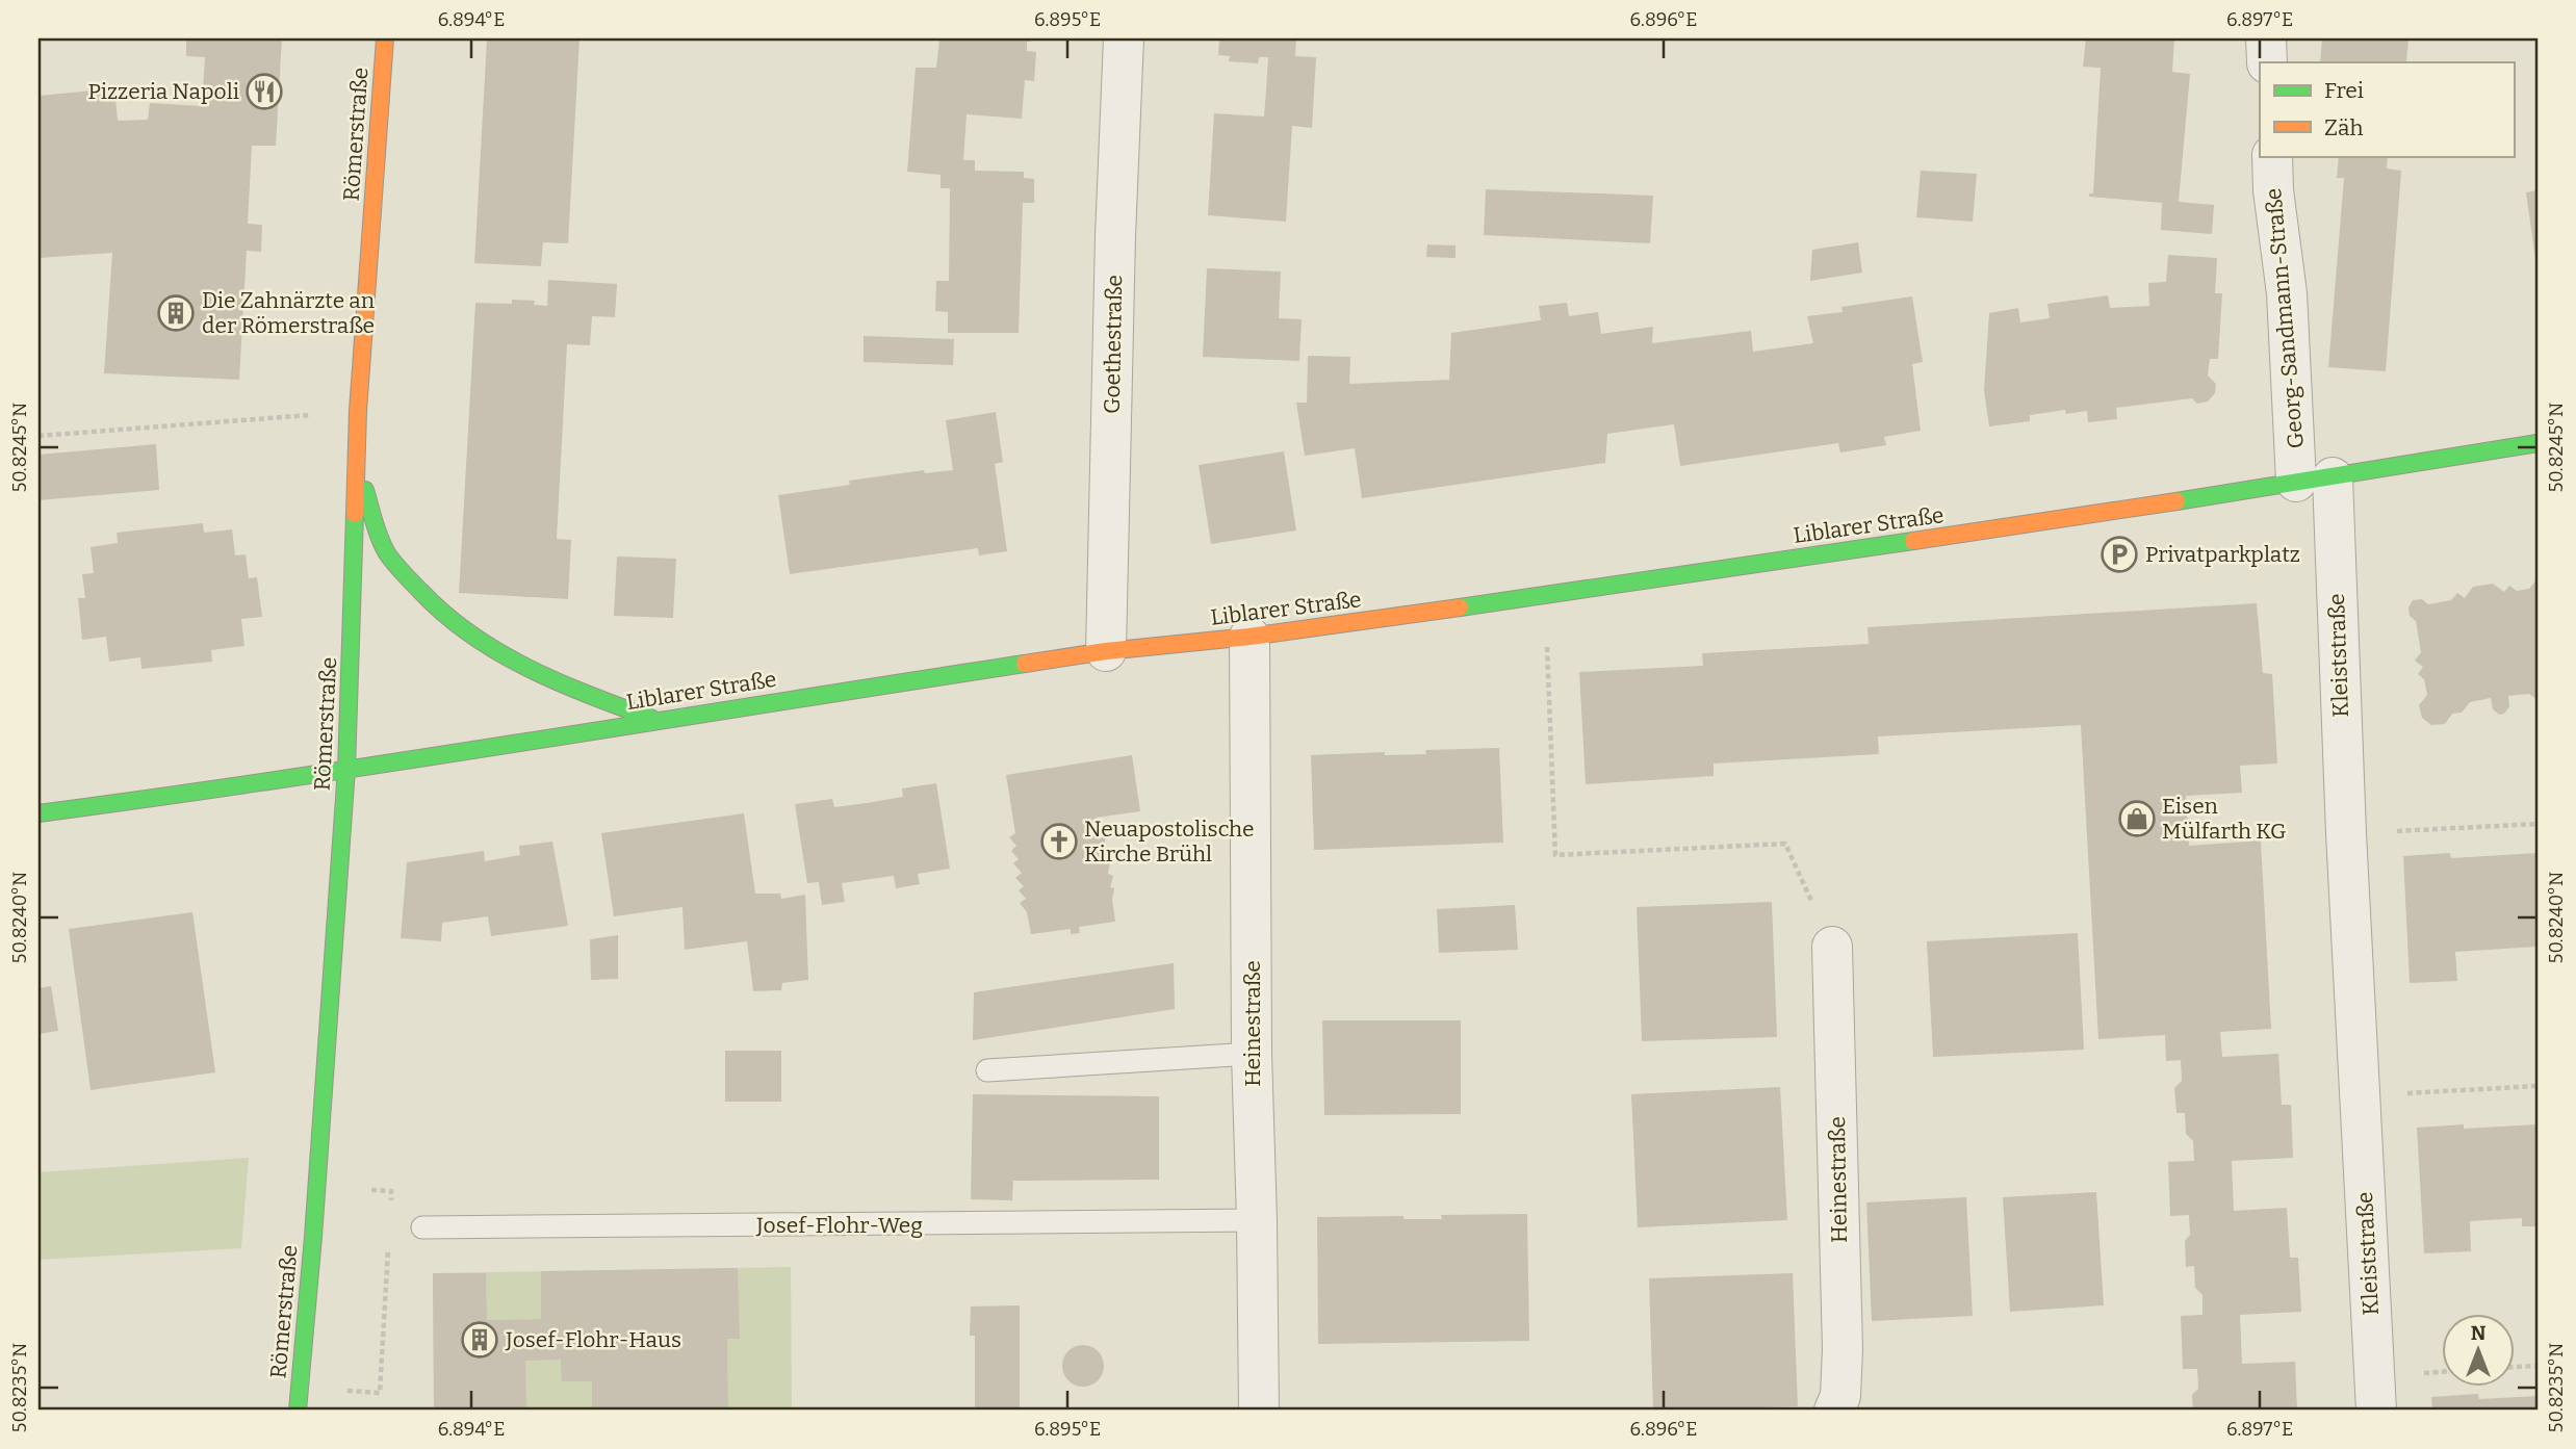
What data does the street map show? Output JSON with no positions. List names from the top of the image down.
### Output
{
  "streets": {
    "street": [
      "Römerstraße",
      "Georg-Sandmann-Straße",
      "Goethestraße",
      "Liblarer Straße",
      "Kleiststraße",
      "Heinestraße"
    ],
    "lane": ["Josef-Flohr-Weg"]
  },
  "crossings": [
    ["Römerstraße", "Liblarer Straße"],
    ["Georg-Sandmann-Straße", "Liblarer Straße"],
    ["Georg-Sandmann-Straße", "Kleiststraße"],
    ["Goethestraße", "Liblarer Straße"],
    ["Liblarer Straße", "Kleiststraße"],
    ["Liblarer Straße", "Heinestraße"],
    ["Heinestraße", "Josef-Flohr-Weg"]
  ],
  "places": {
    "restaurant": ["Pizzeria Napoli"],
    "building": ["Die Zahnärzte an der Römerstraße", "Josef-Flohr-Haus"],
    "parking": ["Privatparkplatz"],
    "shop": ["Eisen Mülfarth KG"],
    "church": ["Neuapostolische Kirche Brühl"]
  },
  "legend": ["Frei", "Zäh"],
  "north": "top",
  "coordinates": [
    "6.894°E",
    "6.895°E",
    "6.896°E",
    "6.897°E",
    "50.8245°N",
    "50.8240°N",
    "50.8235°N"
  ]
}
